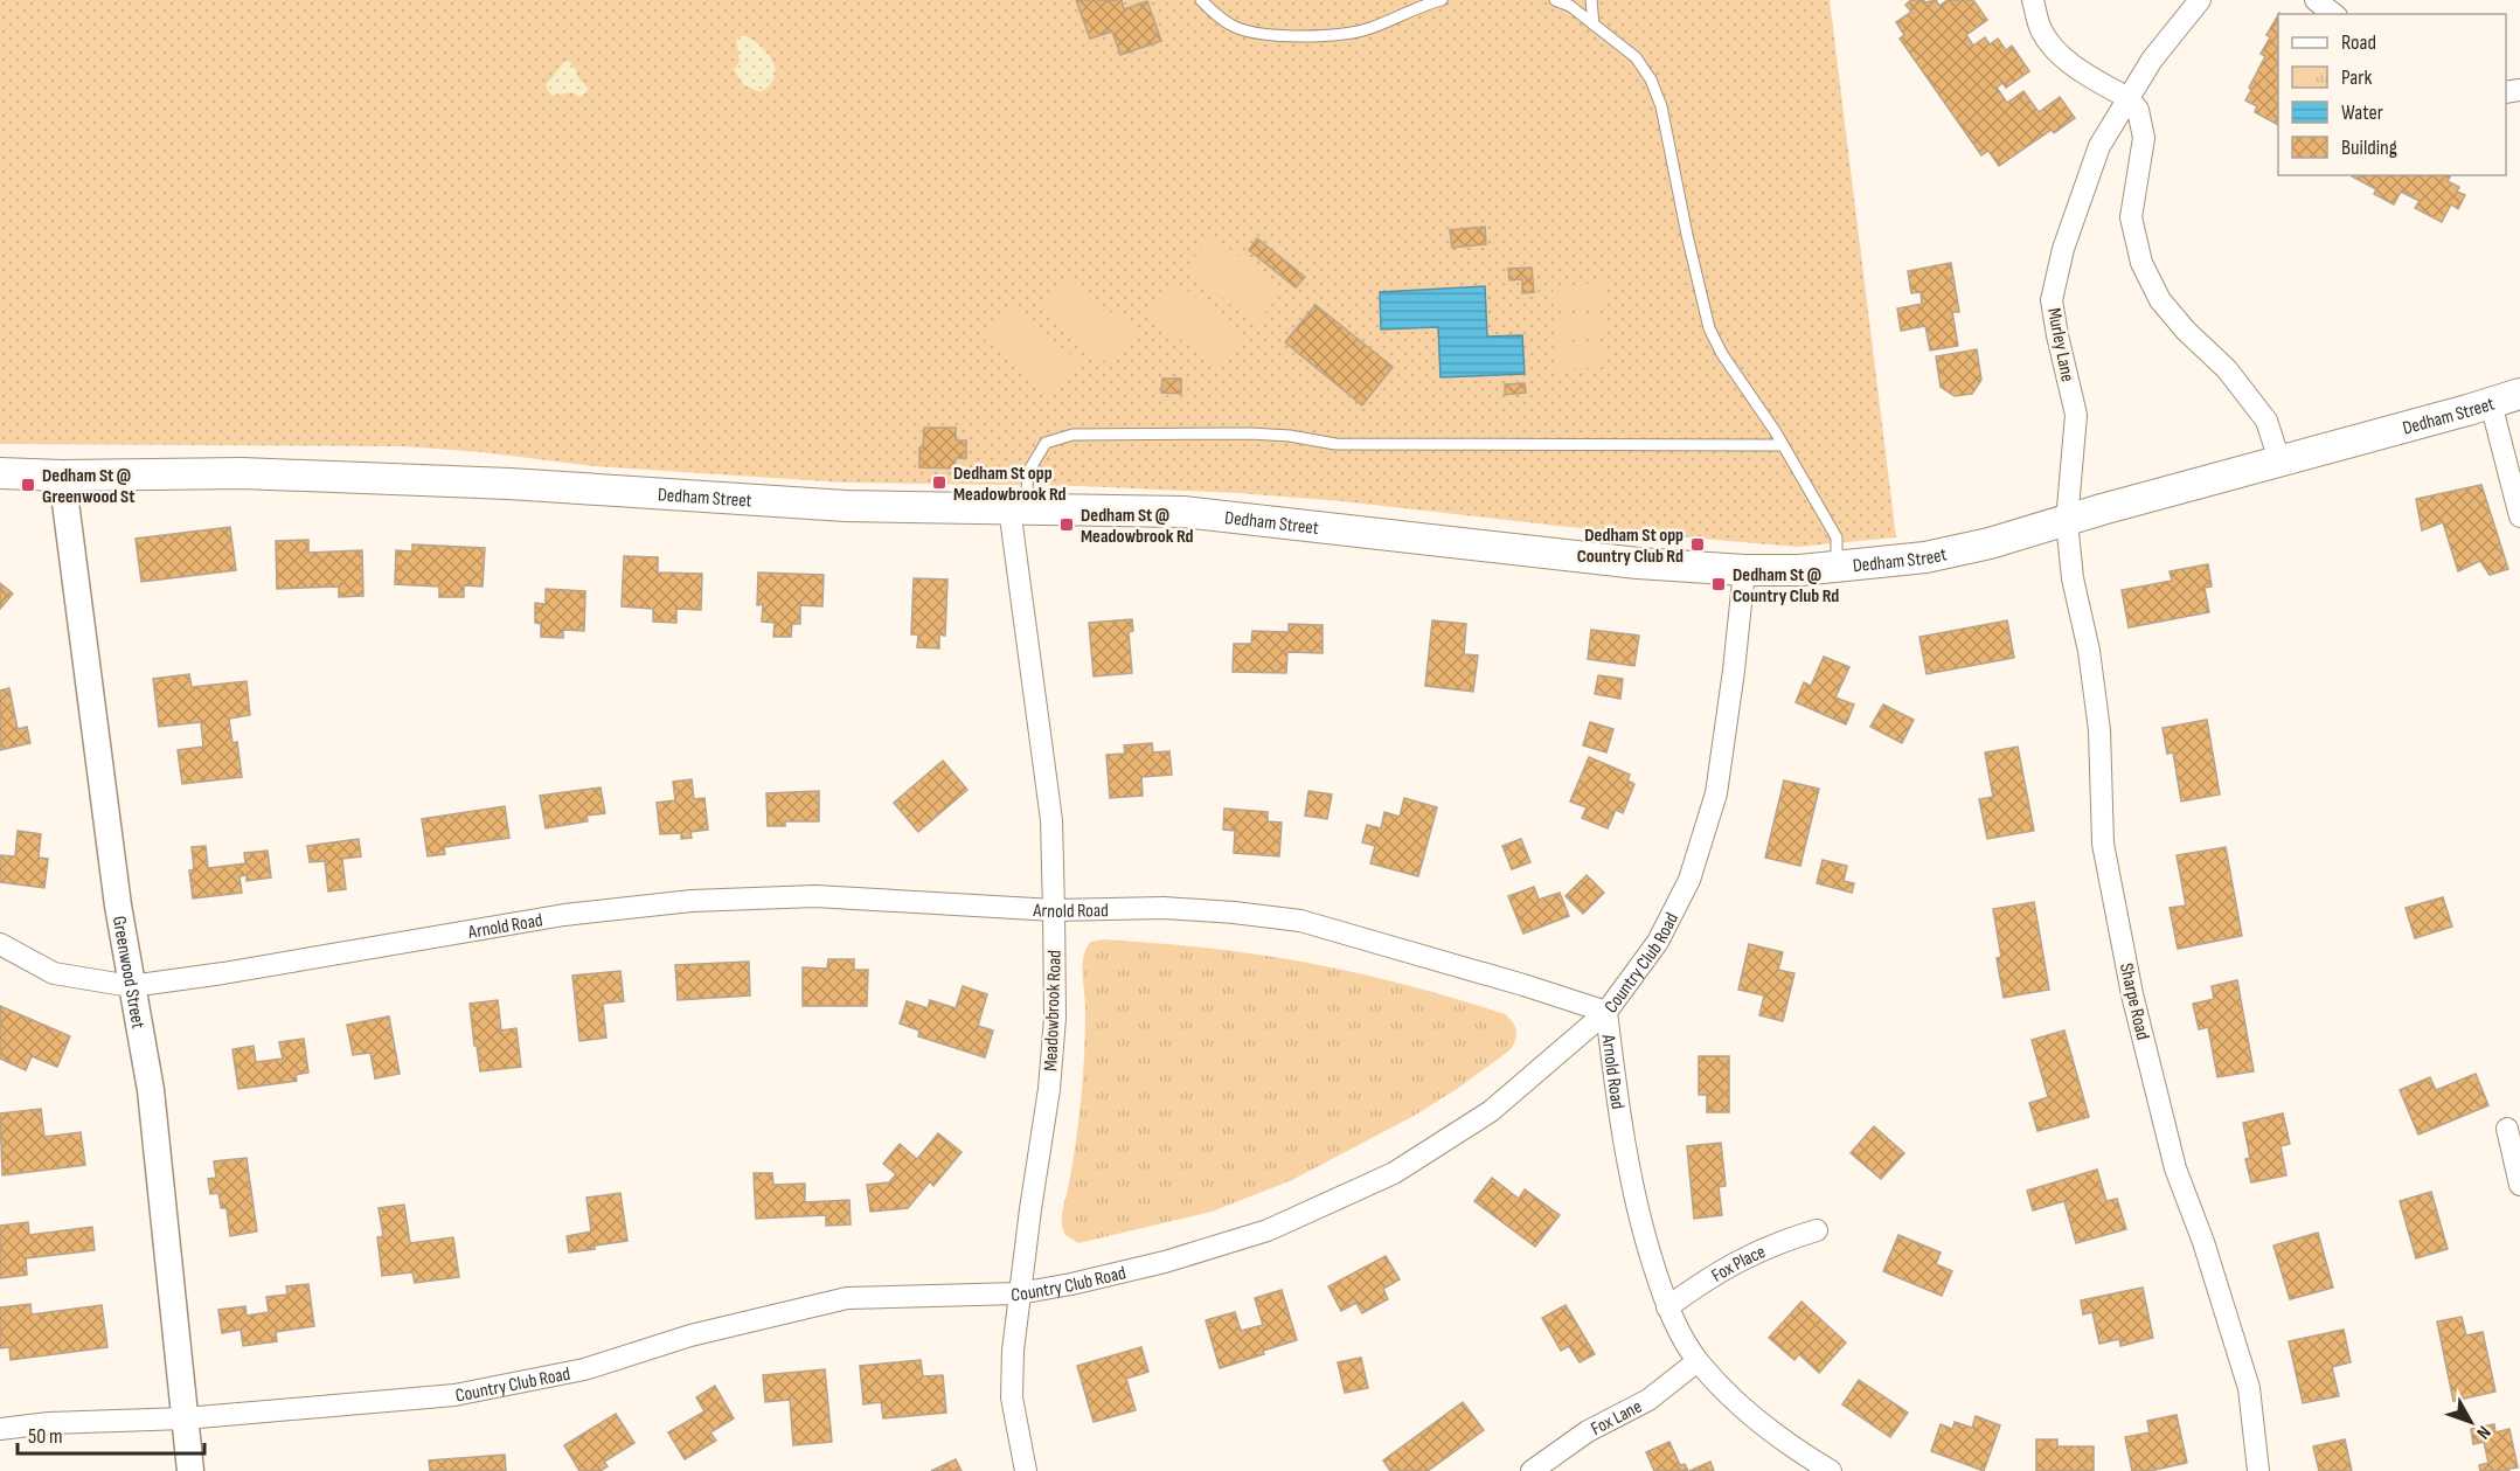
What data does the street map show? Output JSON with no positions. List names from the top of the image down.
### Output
{
  "streets": {
    "main road": ["Dedham Street"],
    "street": [
      "Murley Lane",
      "Arnold Road",
      "Country Club Road",
      "Greenwood Street",
      "Sharpe Road",
      "Meadowbrook Road",
      "Fox Place",
      "Fox Lane"
    ]
  },
  "crossings": [
    ["Murley Lane", "Dedham Street"],
    ["Murley Lane", "Sharpe Road"],
    ["Dedham Street", "Country Club Road"],
    ["Dedham Street", "Greenwood Street"],
    ["Dedham Street", "Sharpe Road"],
    ["Dedham Street", "Meadowbrook Road"],
    ["Arnold Road", "Country Club Road"],
    ["Arnold Road", "Greenwood Street"],
    ["Arnold Road", "Meadowbrook Road"],
    ["Arnold Road", "Fox Place"],
    ["Arnold Road", "Fox Lane"],
    ["Country Club Road", "Greenwood Street"],
    ["Country Club Road", "Meadowbrook Road"]
  ],
  "places": {
    "transit": [
      "Dedham St opp Meadowbrook Rd",
      "Dedham St @ Greenwood St",
      "Dedham St @ Meadowbrook Rd",
      "Dedham St opp Country Club Rd",
      "Dedham St @ Country Club Rd"
    ]
  },
  "legend": [
    "Road",
    "Park",
    "Water",
    "Building"
  ],
  "scale_bar": "50 m",
  "north": "bottom right"
}
